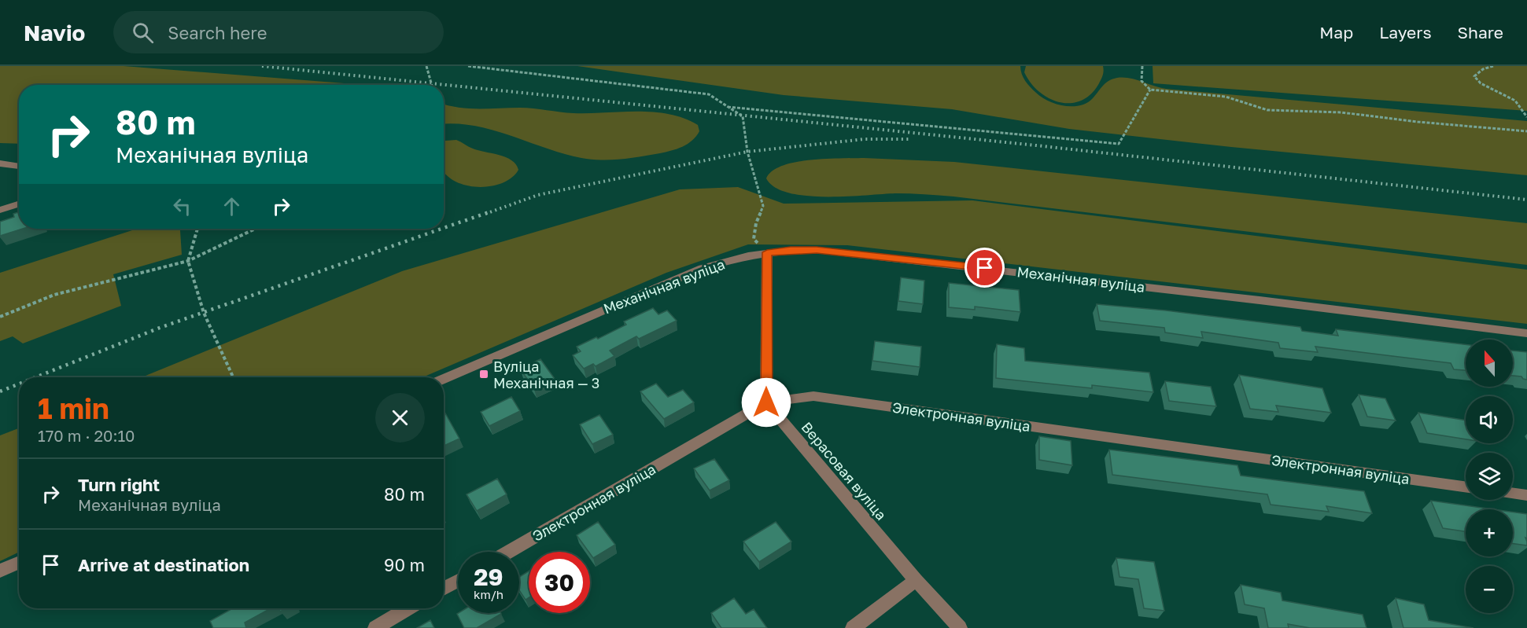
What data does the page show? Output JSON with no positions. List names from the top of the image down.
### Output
{
  "streets": {
    "street": ["Механічная вуліца", "Электронная вуліца", "Верасовая вуліца"]
  },
  "crossings": [
    ["Электронная вуліца", "Верасовая вуліца"]
  ],
  "places": {
    "transit": ["Вуліца Механічная — 3"]
  },
  "north": "top",
  "page": {
    "header": "Navio",
    "search": "Search here",
    "nav": ["Map", "Layers", "Share"],
    "turn": ["80 m", "Механічная вуліца"],
    "map_buttons": ["+", "−"],
    "heading": ["1 min", "170 m · 20:10"],
    "list": [
      {
        "name": "Turn right",
        "note": "Механічная вуліца",
        "value": "80 m"
      },
      {
        "name": "Arrive at destination",
        "value": "90 m"
      }
    ],
    "speed": "29 km/h",
    "limit": "30"
  }
}
